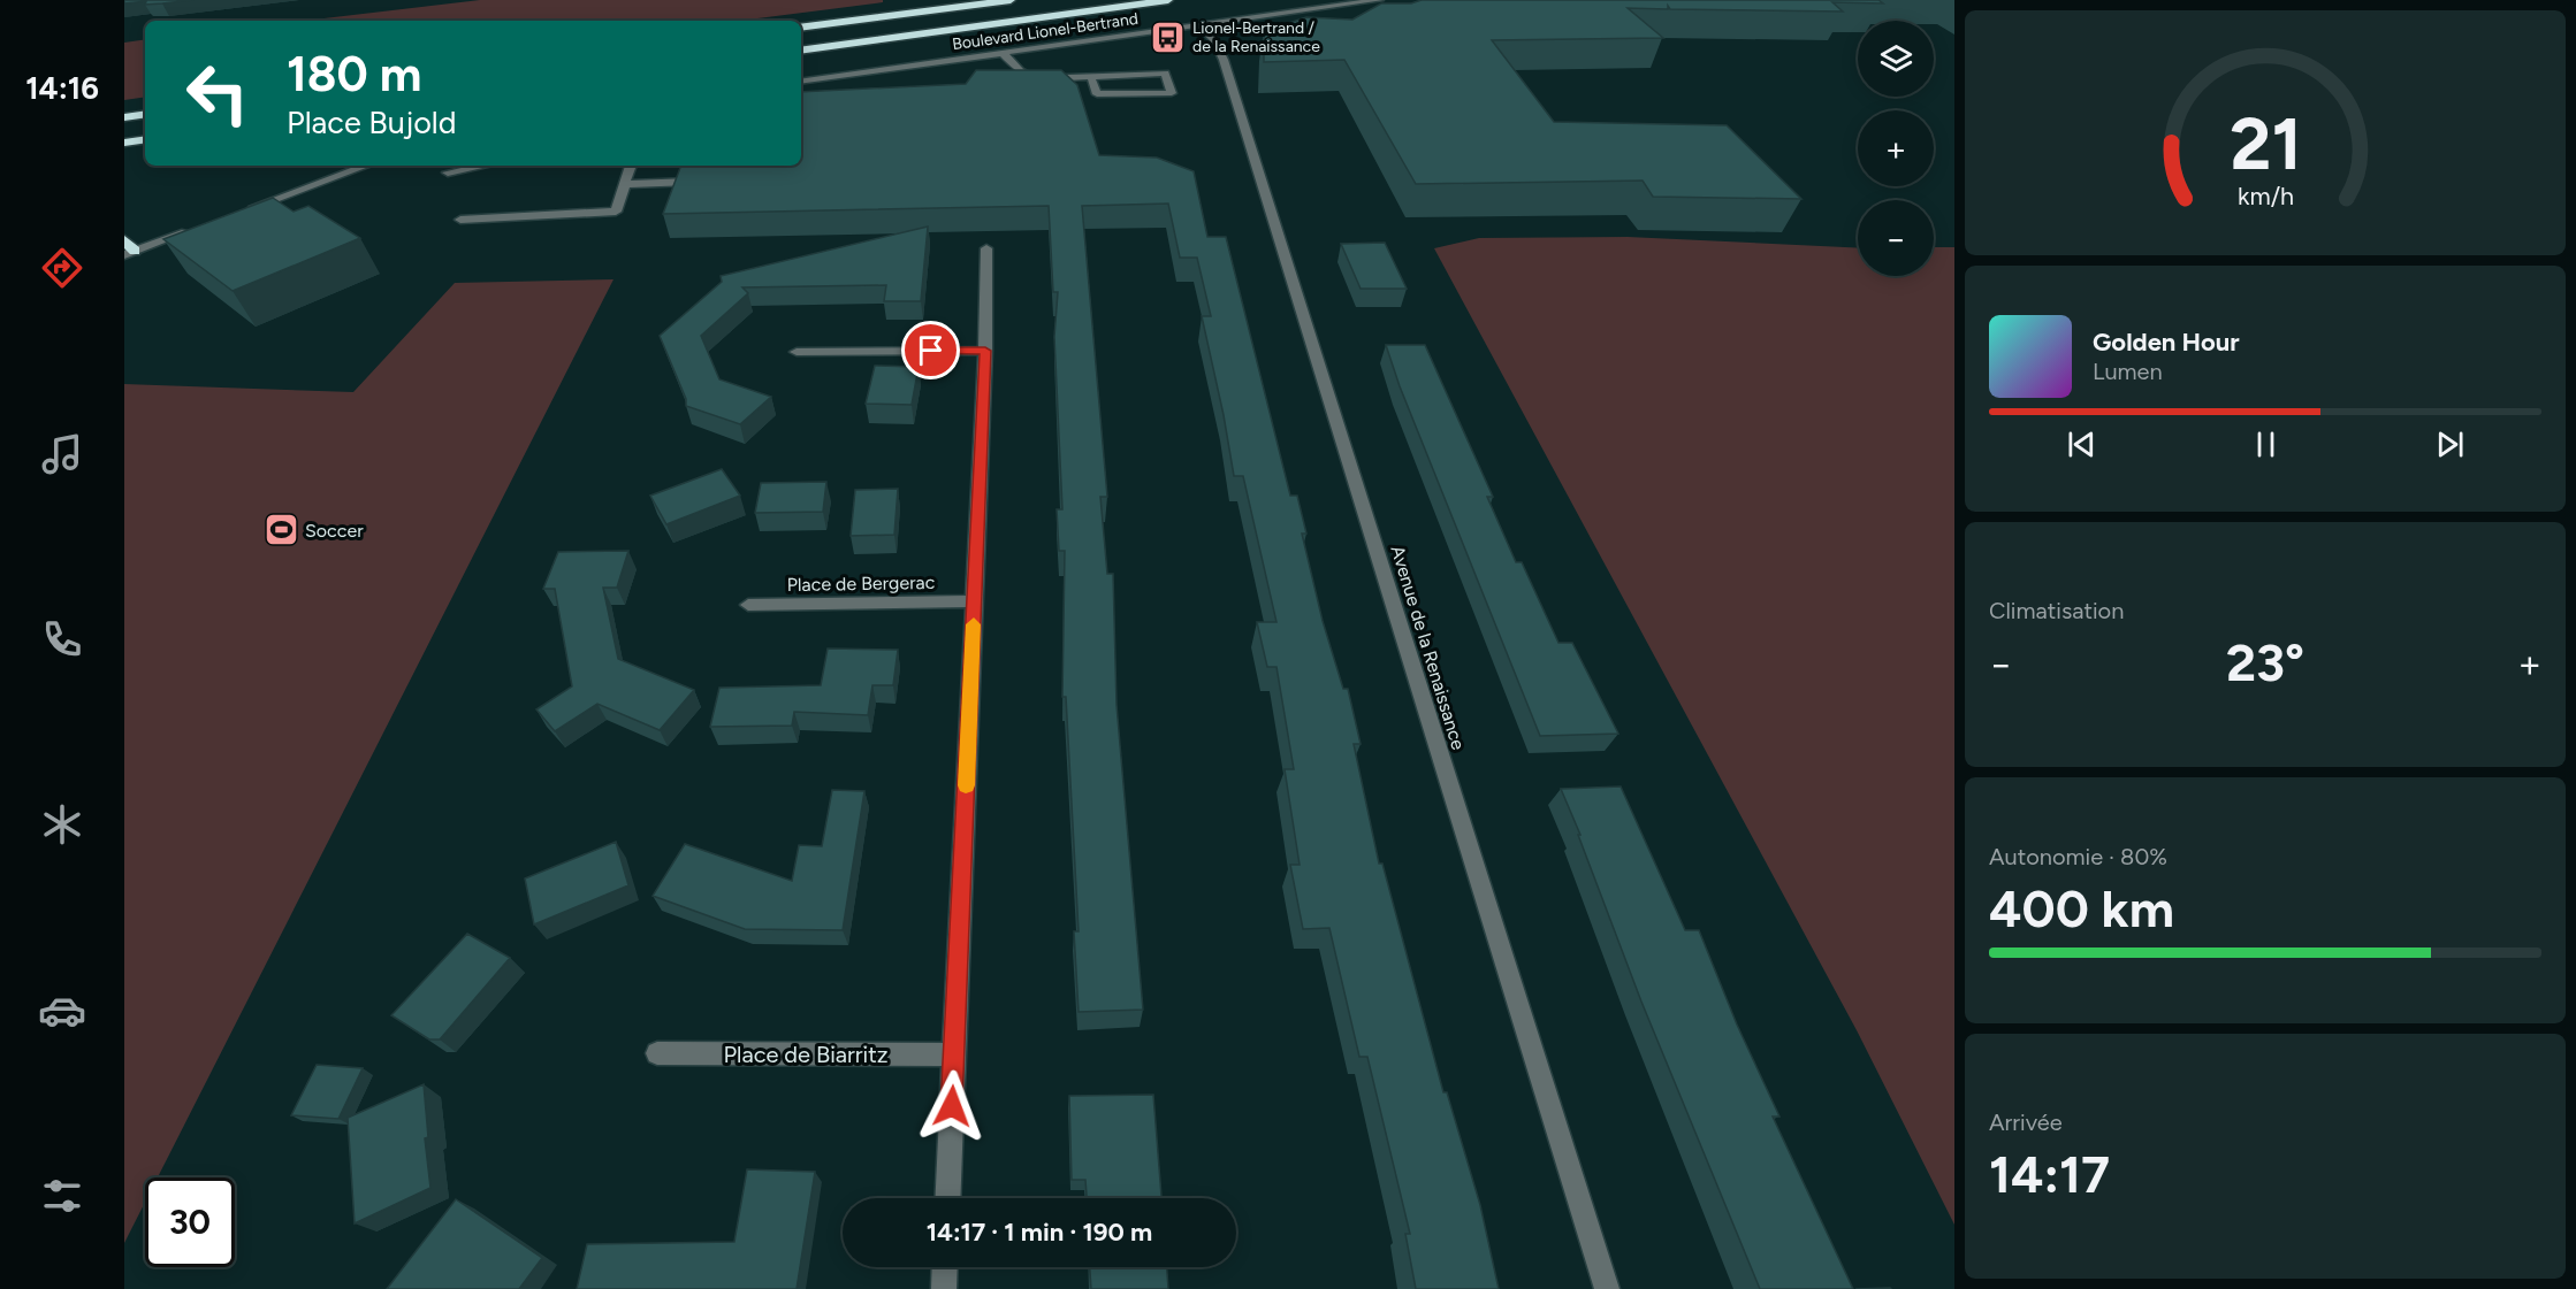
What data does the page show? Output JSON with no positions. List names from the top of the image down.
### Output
{
  "streets": {
    "street": [
      "Boulevard Lionel-Bertrand",
      "Place de Bergerac",
      "Avenue de la Renaissance",
      "Place de Biarritz"
    ]
  },
  "crossings": [
    ["Boulevard Lionel-Bertrand", "Avenue de la Renaissance"]
  ],
  "places": {
    "bus stop": ["Lionel-Bertrand / de la Renaissance"],
    "sports": ["Soccer"]
  },
  "page": {
    "tabs": "14:16",
    "map_buttons": ["+", "−"],
    "turn": ["180 m", "Place Bujold"],
    "song": ["Golden Hour", "Lumen"],
    "tile": [
      "Climatisation",
      ["Autonomie · 80%", "400 km"],
      ["Arrivée", "14:17"]
    ],
    "heat": ["−", "23°", "+"],
    "limit": "30",
    "trip": "14:17 · 1 min · 190 m",
    "gauge": ["21", "km/h"]
  }
}
